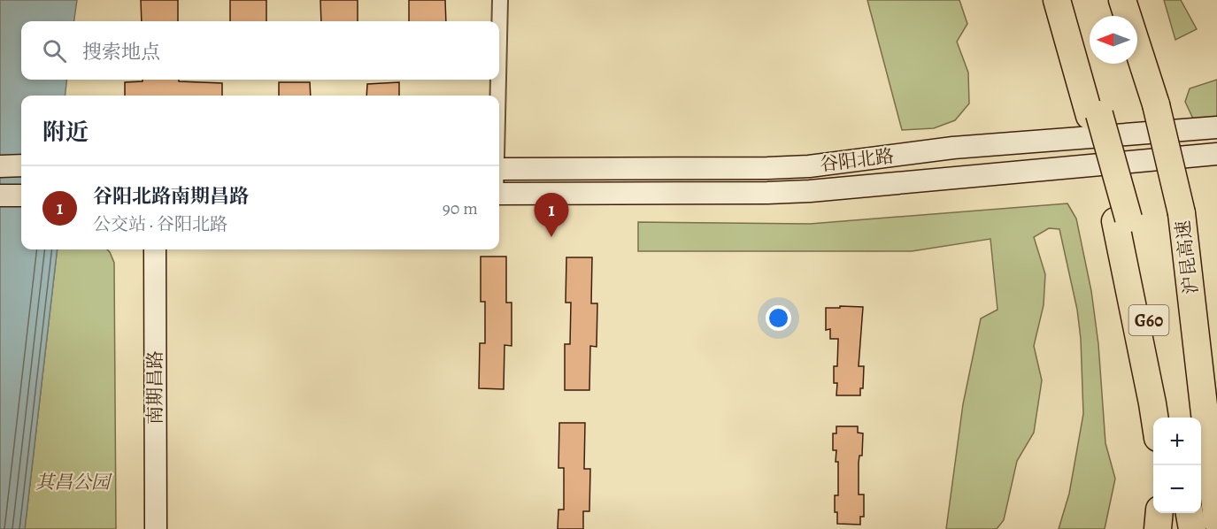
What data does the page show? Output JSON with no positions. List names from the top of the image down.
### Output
{
  "streets": {
    "highway": ["沪昆高速", "G60"],
    "main road": ["谷阳北路", "南期昌路"]
  },
  "parks": ["其昌公园"],
  "north": "left",
  "page": {
    "search": "搜索地点",
    "heading": "附近",
    "list": [
      {
        "mark": "1",
        "name": "谷阳北路南期昌路",
        "note": "公交站 · 谷阳北路",
        "value": "90 m"
      }
    ],
    "pins": "1",
    "map_buttons": ["+", "−"]
  }
}
